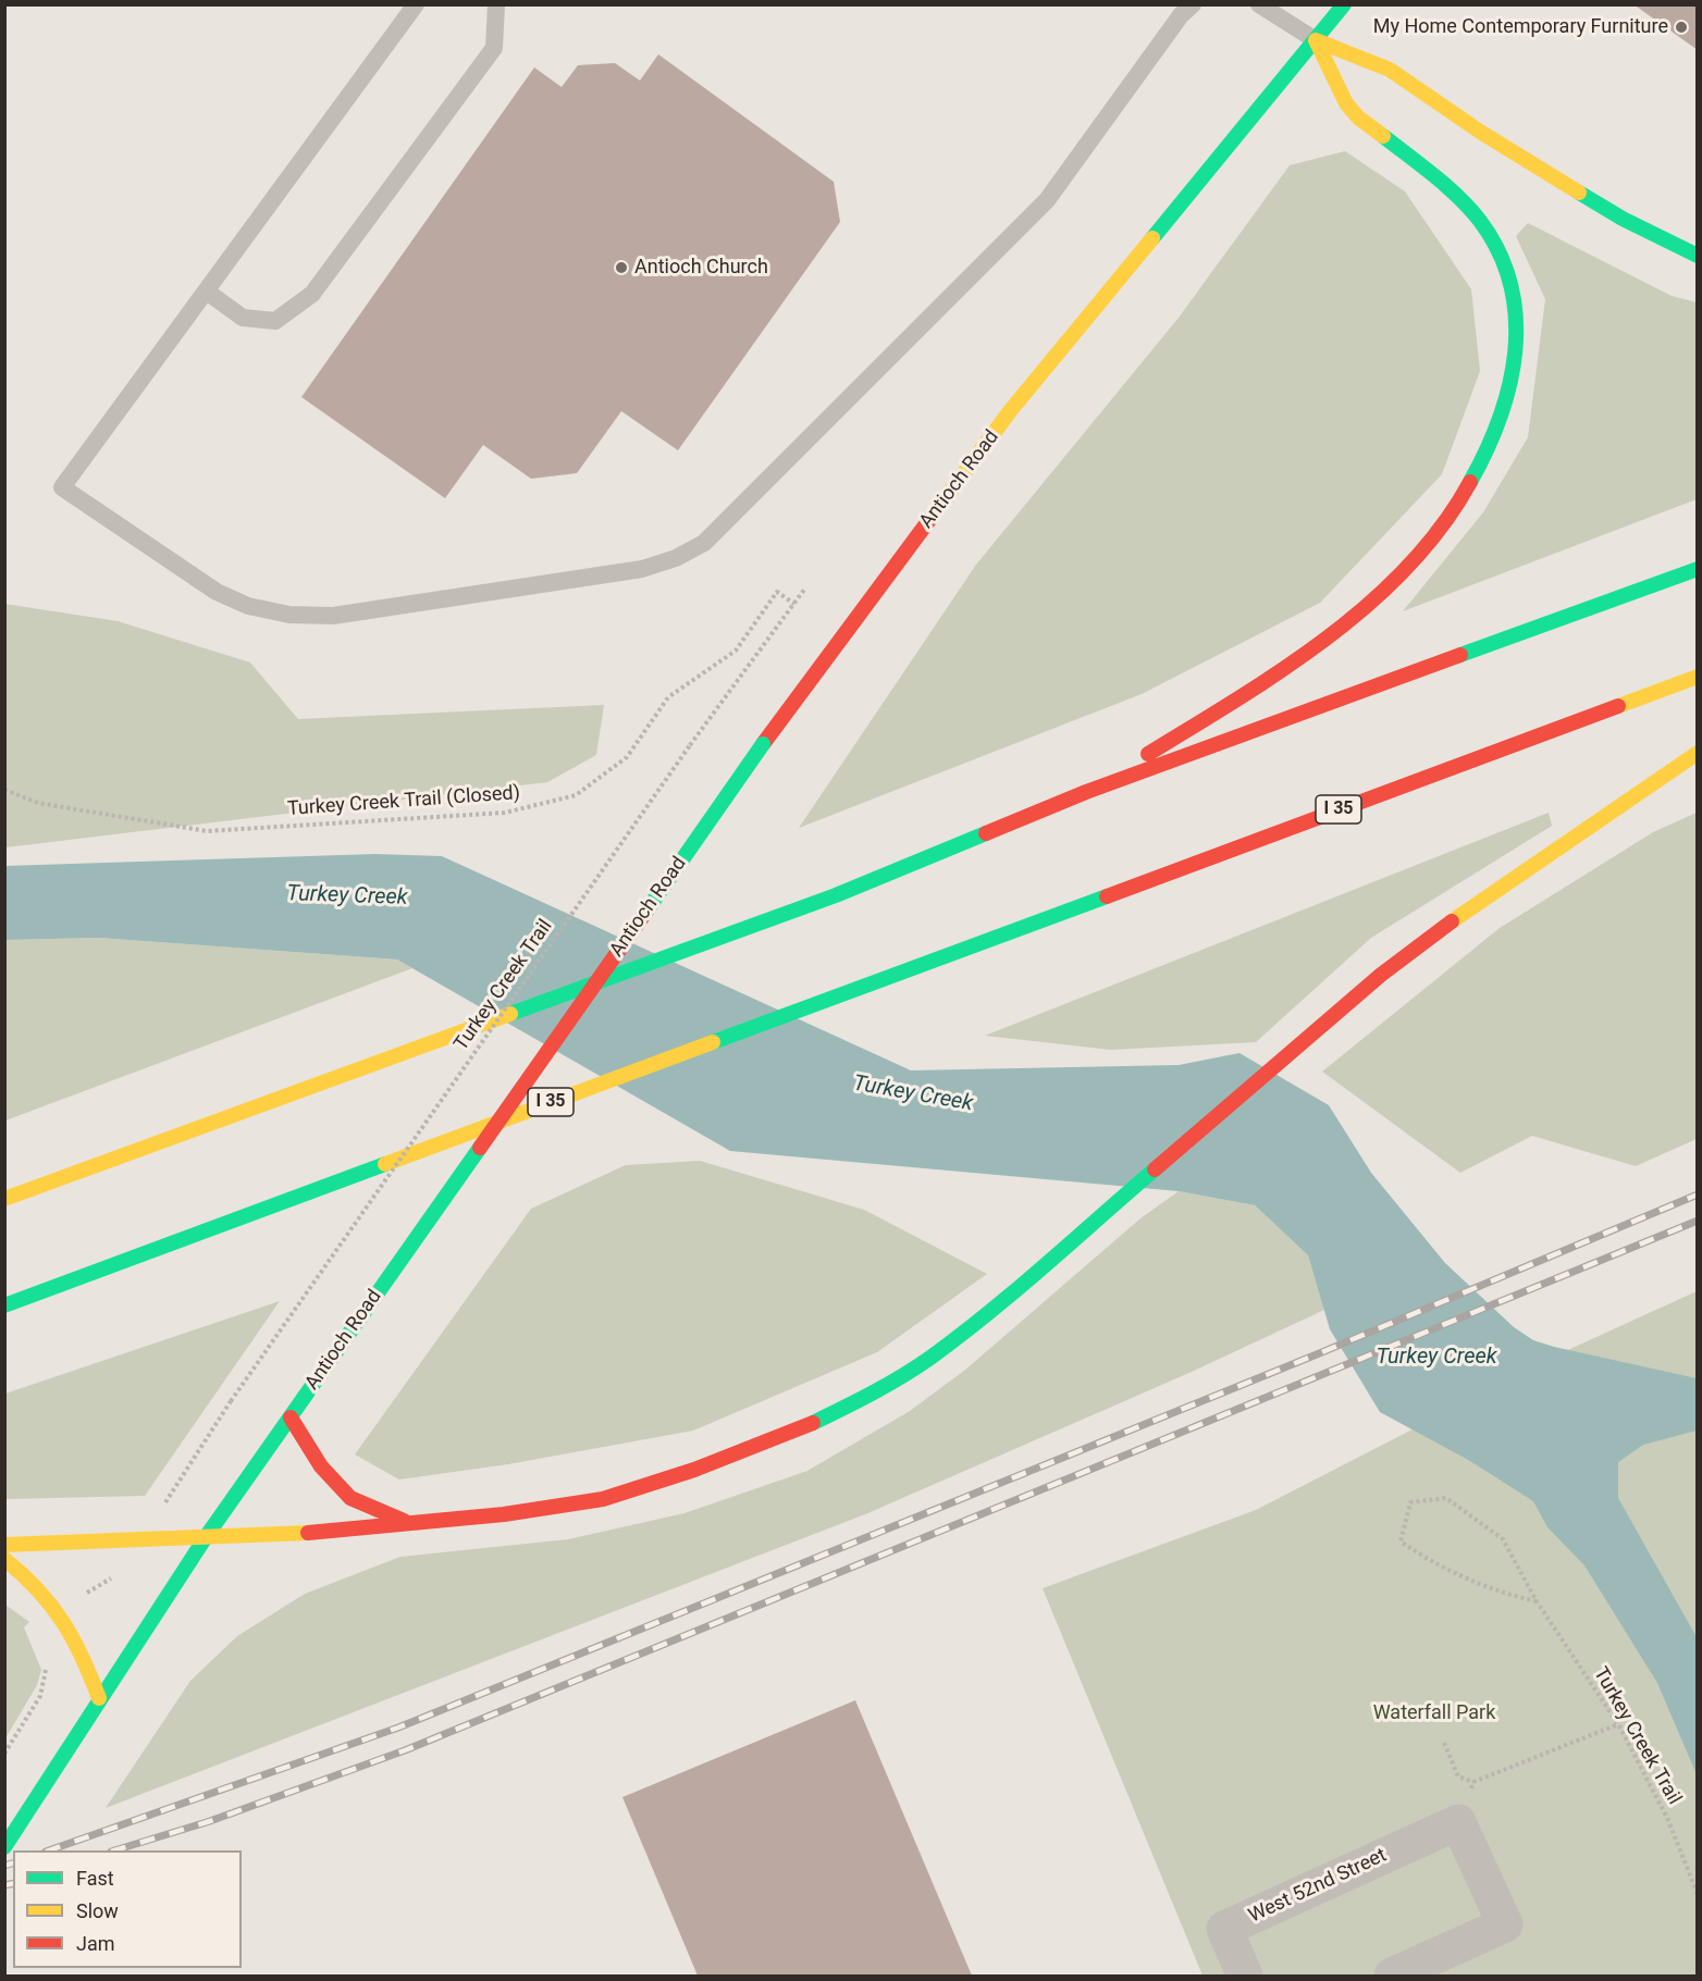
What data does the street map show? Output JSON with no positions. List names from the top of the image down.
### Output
{
  "streets": {
    "main road": ["Antioch Road", "I 35"],
    "street": ["West 52nd Street"],
    "path": ["Turkey Creek Trail (Closed)", "Turkey Creek Trail"]
  },
  "crossings": [
    ["Turkey Creek Trail (Closed)", "Turkey Creek Trail"]
  ],
  "water": ["Turkey Creek"],
  "parks": ["Waterfall Park"],
  "places": ["My Home Contemporary Furniture", "Antioch Church"],
  "legend": ["Fast", "Slow", "Jam"]
}
